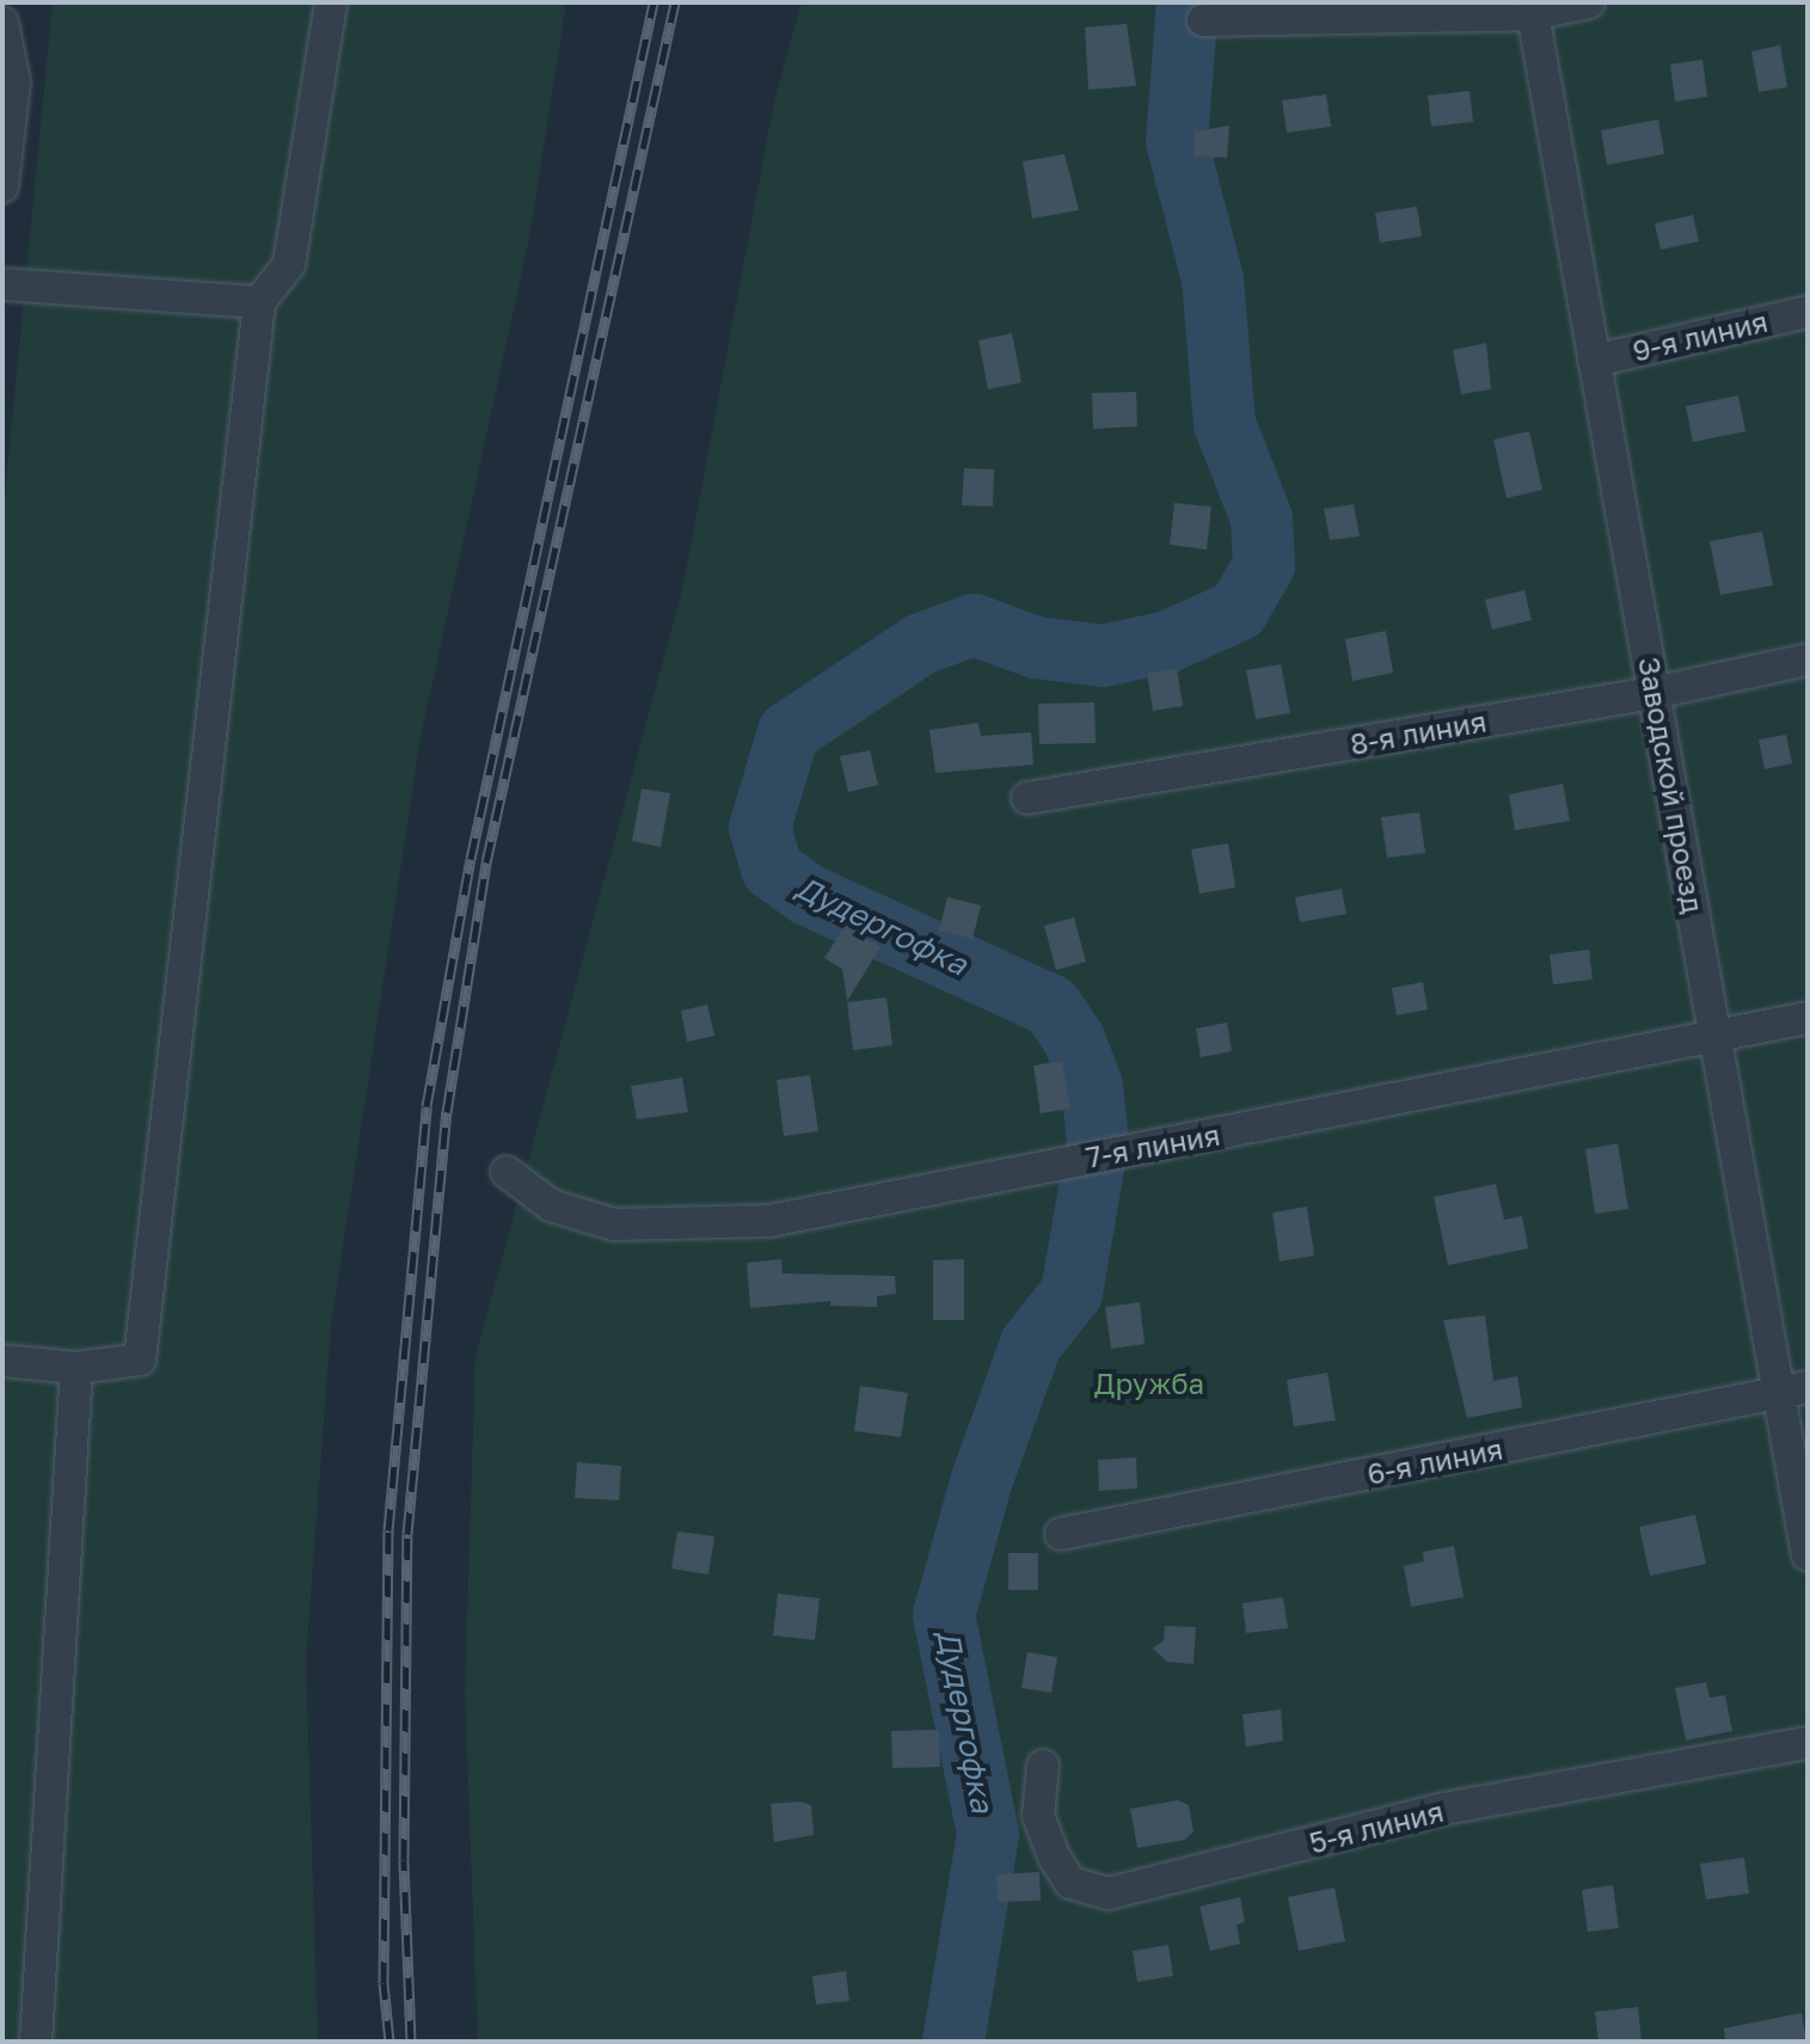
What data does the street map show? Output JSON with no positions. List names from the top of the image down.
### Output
{
  "streets": {
    "street": [
      "9-я линия",
      "8-я линия",
      "Заводской проезд",
      "7-я линия",
      "6-я линия",
      "5-я линия"
    ]
  },
  "crossings": [
    ["9-я линия", "Заводской проезд"],
    ["8-я линия", "Заводской проезд"],
    ["Заводской проезд", "7-я линия"],
    ["Заводской проезд", "6-я линия"]
  ],
  "water": ["Дудергофка"],
  "parks": ["Дружба"]
}
